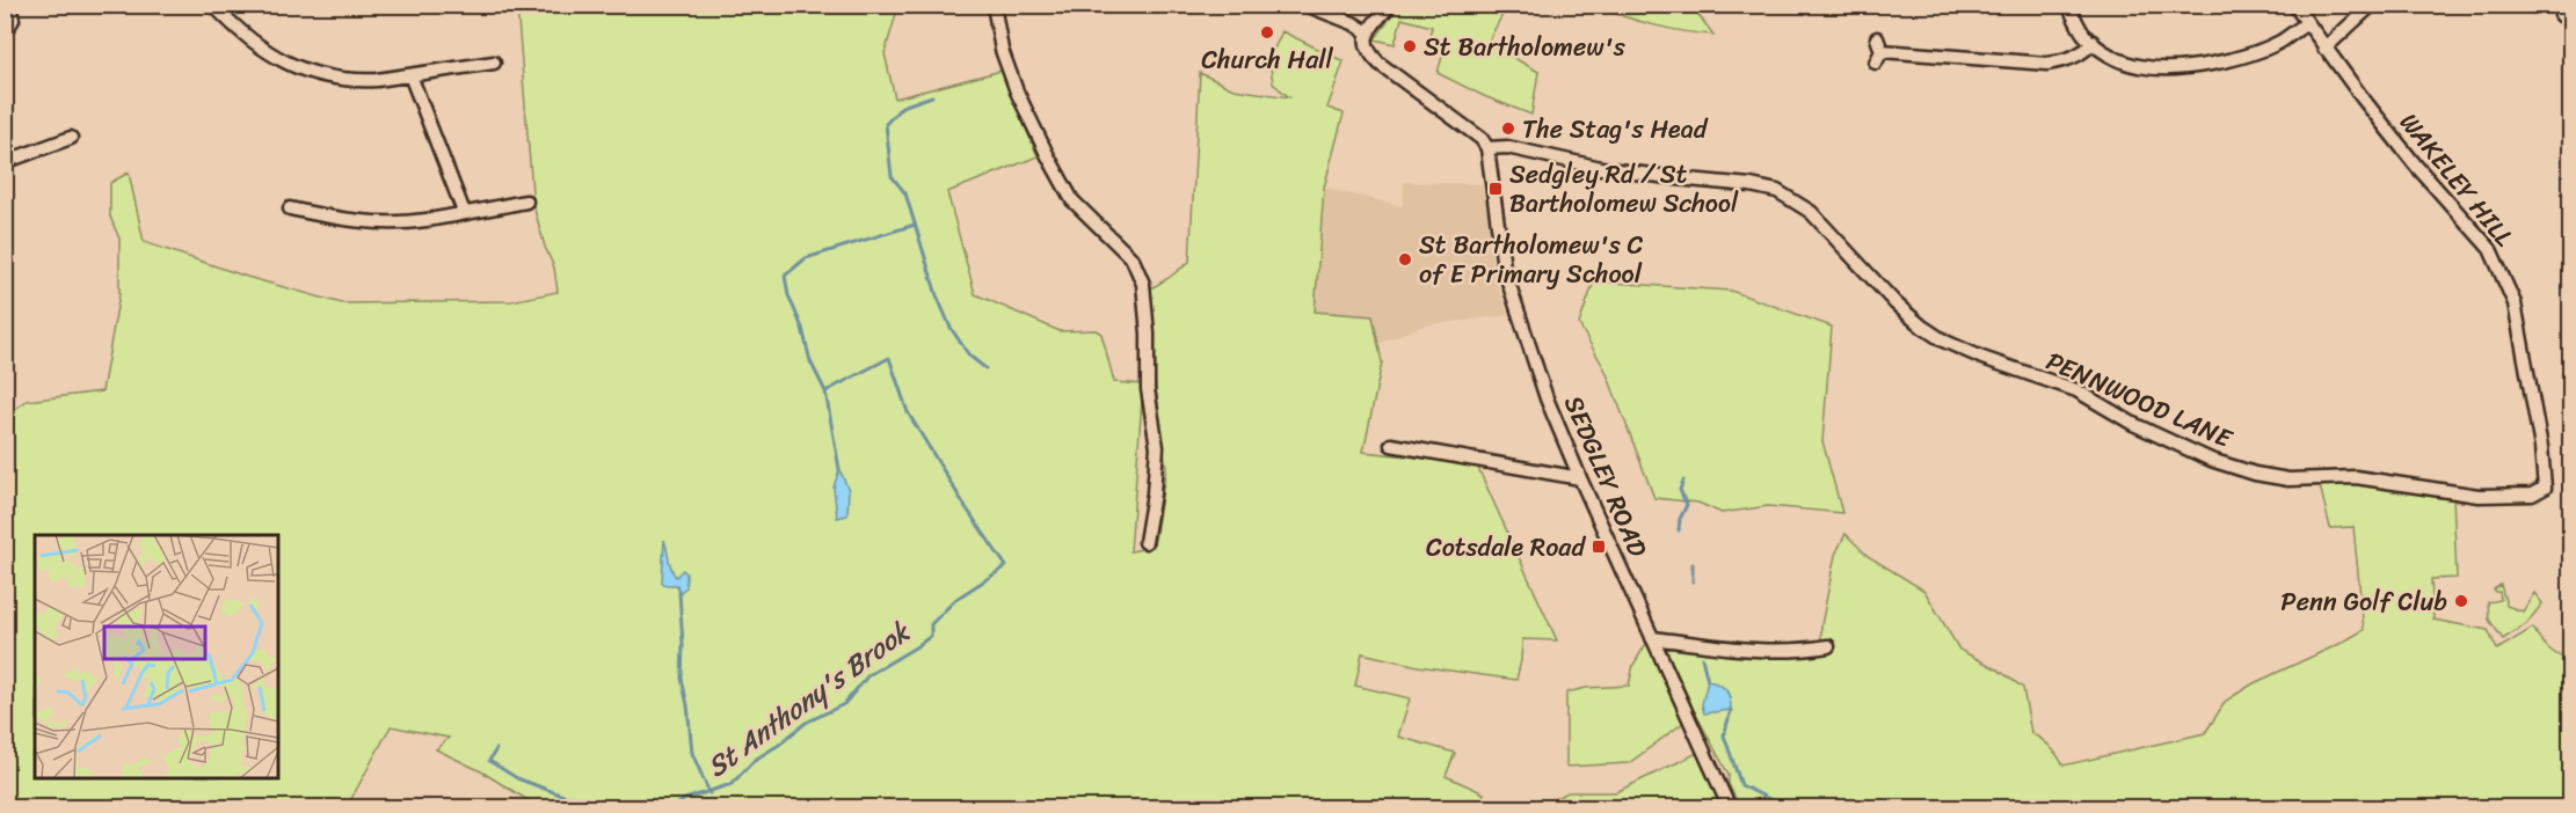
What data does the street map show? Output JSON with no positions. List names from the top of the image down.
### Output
{
  "streets": {
    "street": ["WAKELEY HILL", "PENNWOOD LANE", "SEDGLEY ROAD"]
  },
  "crossings": [
    ["WAKELEY HILL", "PENNWOOD LANE"],
    ["PENNWOOD LANE", "SEDGLEY ROAD"]
  ],
  "water": ["St Anthony's Brook"],
  "places": {
    "other": [
      "Church Hall",
      "St Bartholomew's",
      "The Stag's Head",
      "St Bartholomew's C of E Primary School",
      "Penn Golf Club"
    ],
    "transit": ["Sedgley Rd / St Bartholomew School", "Cotsdale Road"]
  }
}
